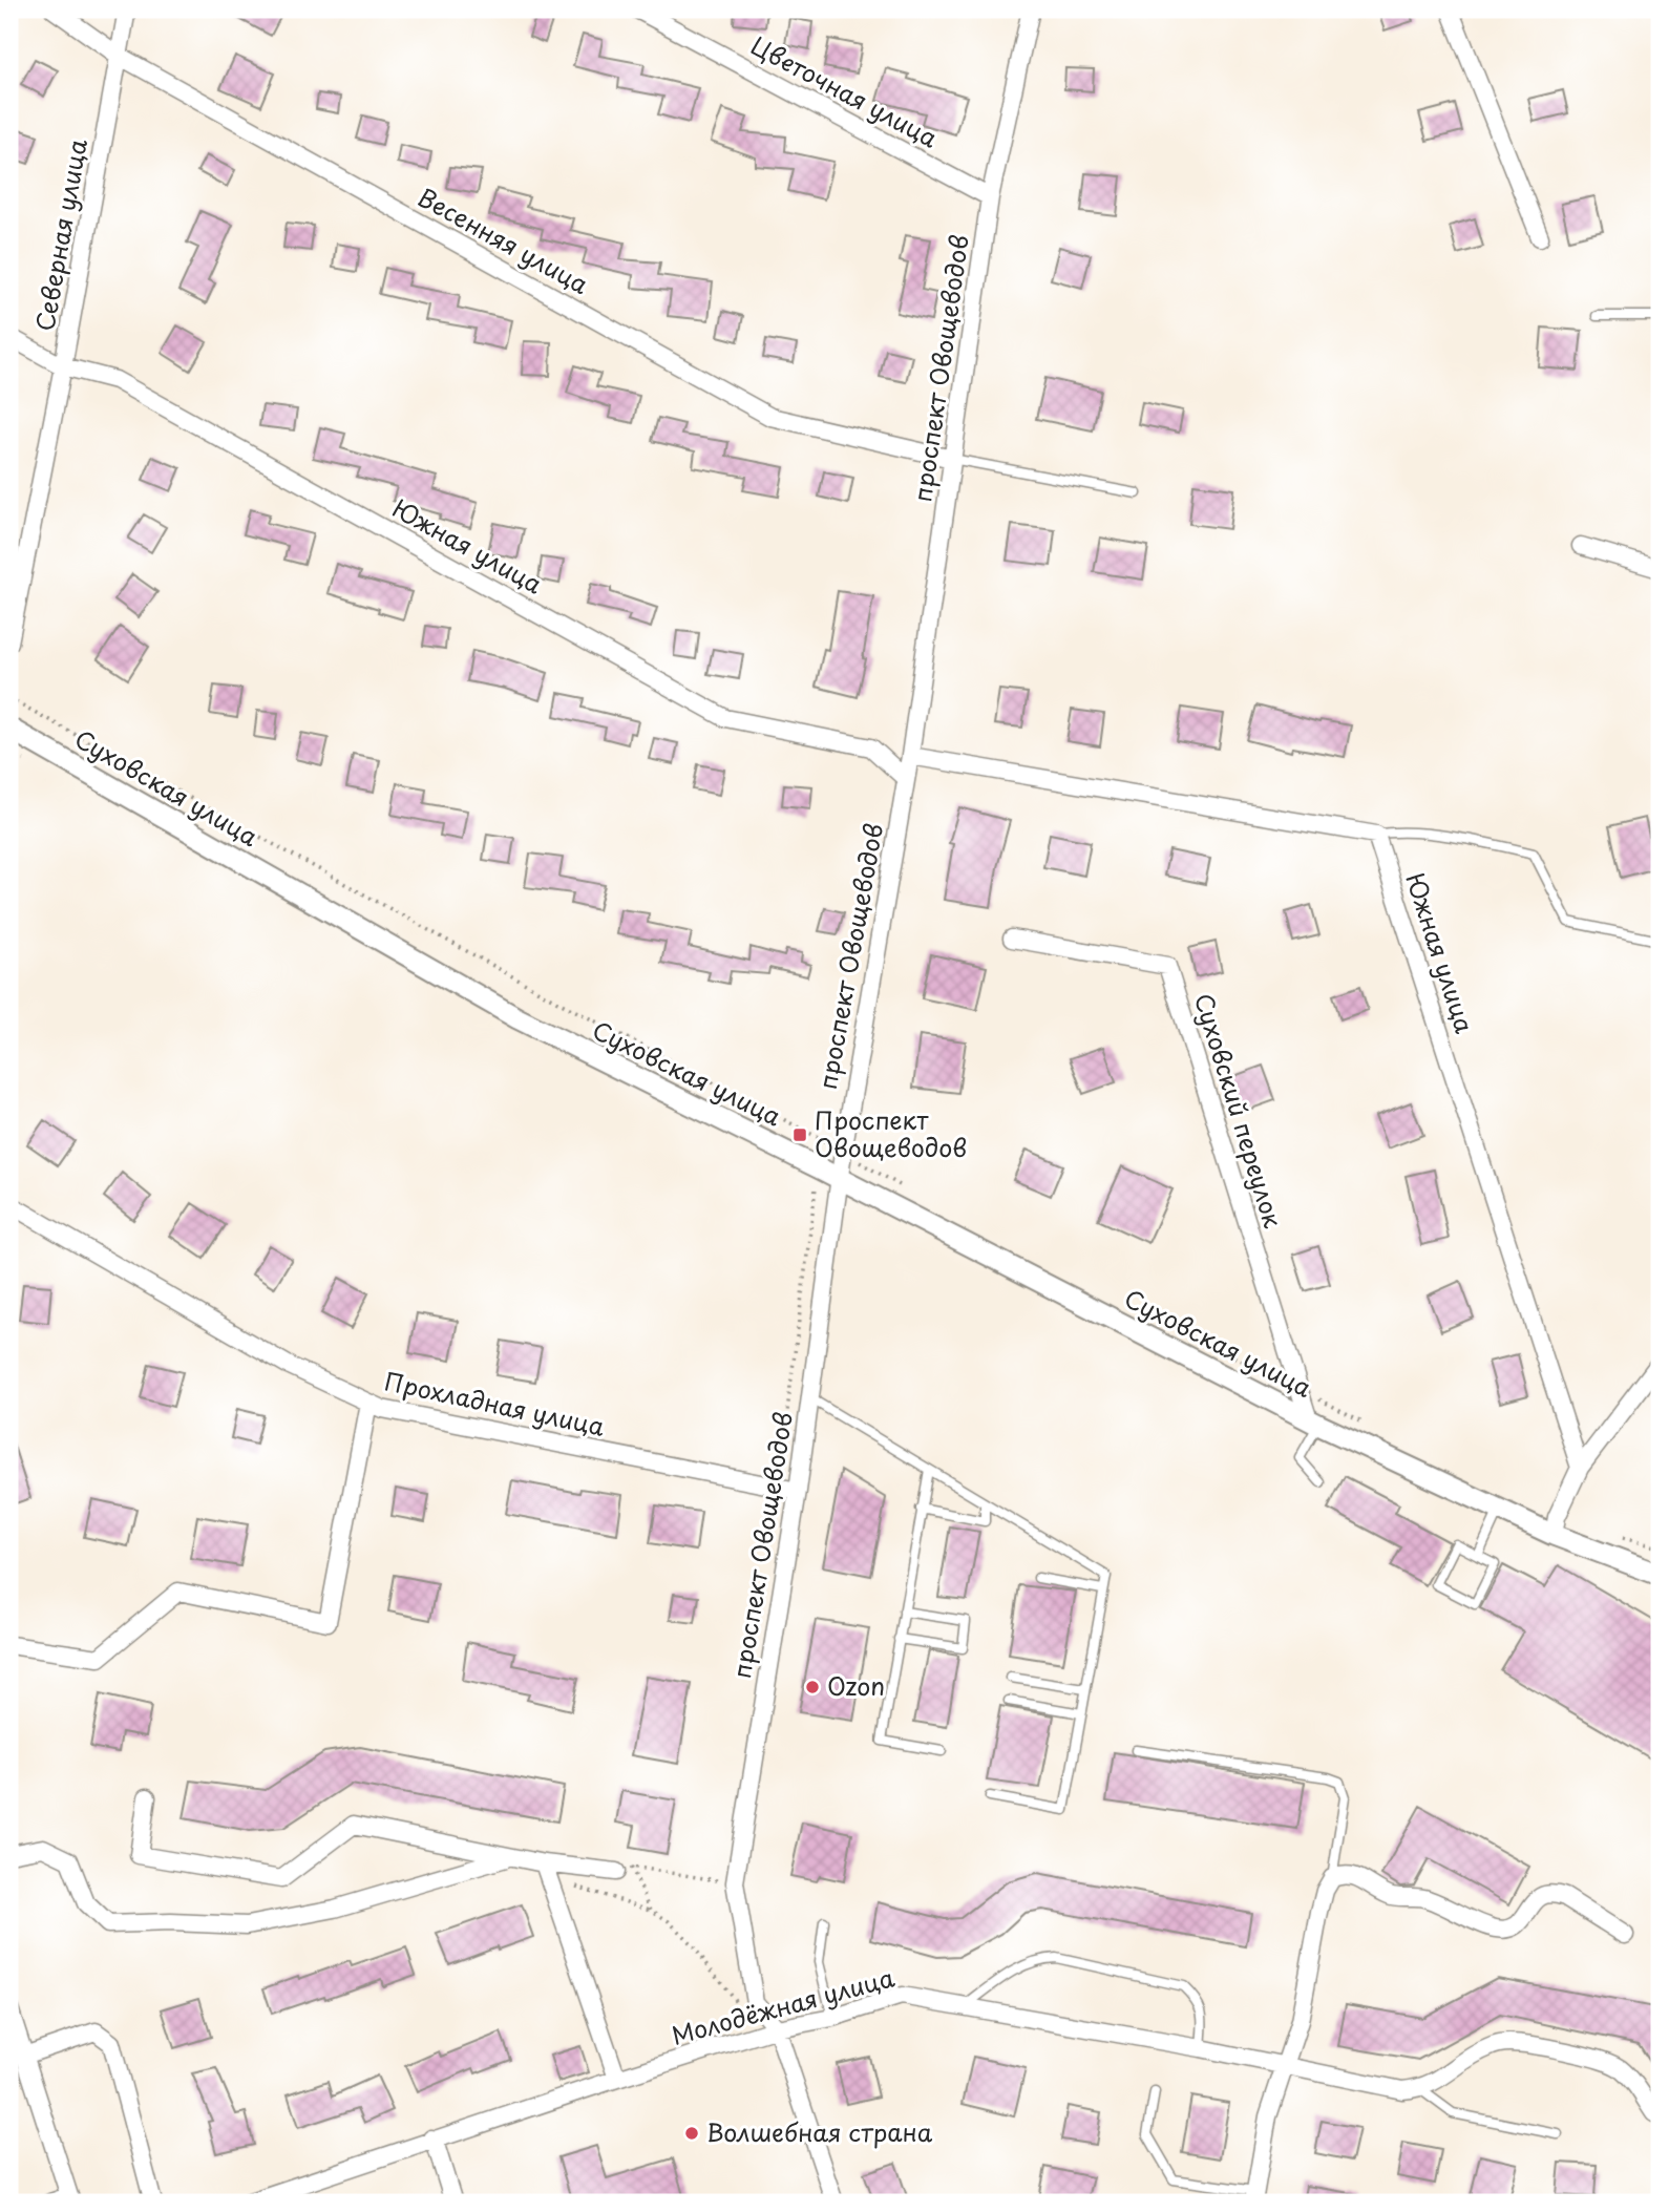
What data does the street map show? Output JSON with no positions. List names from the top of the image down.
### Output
{
  "streets": {
    "street": [
      "Цветочная улица",
      "Северная улица",
      "Весенняя улица",
      "проспект Овощеводов",
      "Южная улица",
      "Суховская улица",
      "Суховский переулок",
      "Прохладная улица",
      "Молодёжная улица"
    ]
  },
  "crossings": [
    ["Цветочная улица", "проспект Овощеводов"],
    ["Северная улица", "Весенняя улица"],
    ["Северная улица", "Южная улица"],
    ["Весенняя улица", "проспект Овощеводов"],
    ["проспект Овощеводов", "Южная улица"],
    ["проспект Овощеводов", "Суховская улица"],
    ["проспект Овощеводов", "Прохладная улица"],
    ["проспект Овощеводов", "Молодёжная улица"],
    ["Суховская улица", "Суховский переулок"]
  ],
  "places": {
    "transit": ["Проспект Овощеводов"],
    "other": ["Ozon", "Волшебная страна"]
  }
}
